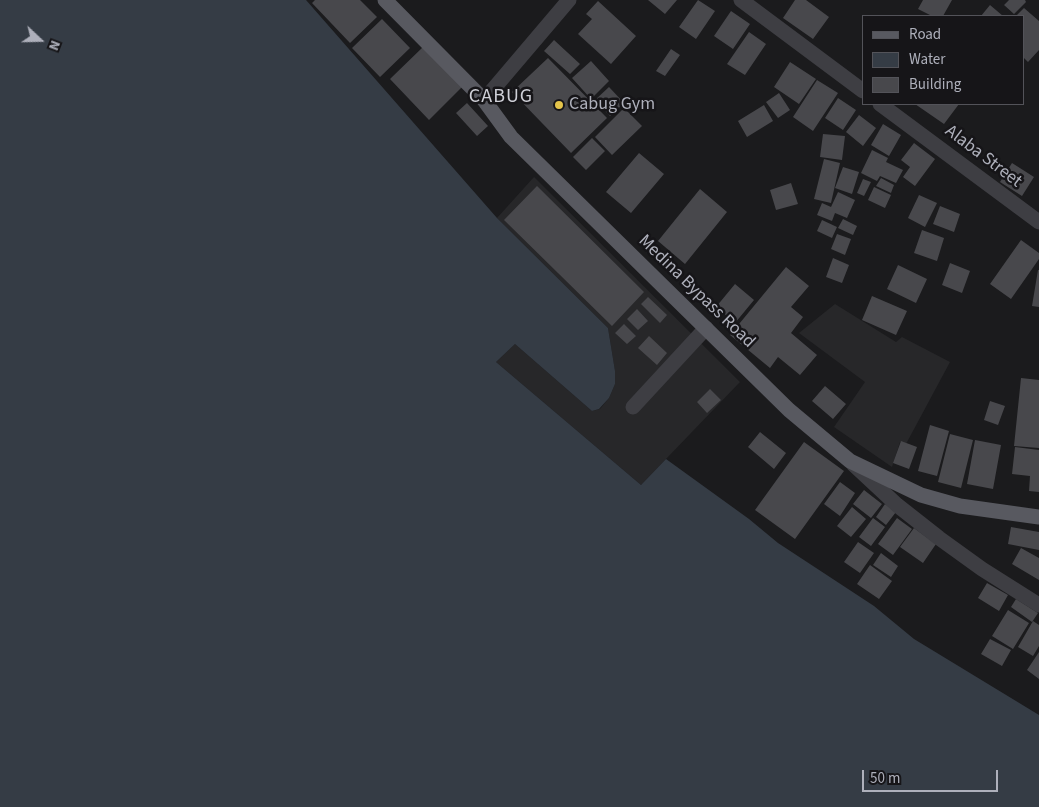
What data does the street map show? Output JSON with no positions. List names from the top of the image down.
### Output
{
  "streets": {
    "main road": ["Medina Bypass Road"],
    "street": ["Alaba Street"]
  },
  "districts": ["CABUG"],
  "places": ["Cabug Gym"],
  "legend": ["Road", "Water", "Building"],
  "scale_bar": "50 m",
  "north": "right"
}
